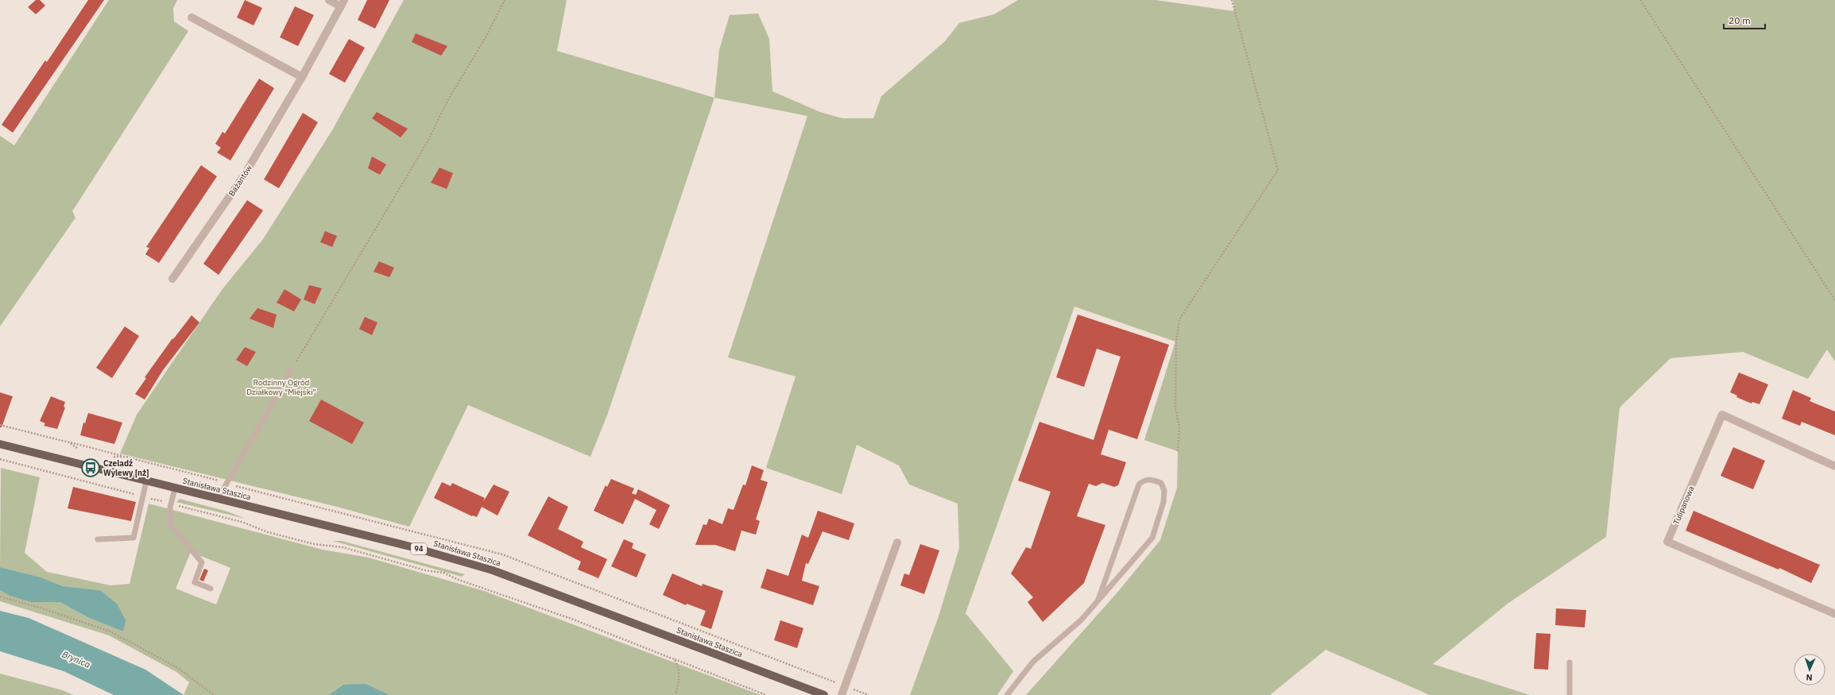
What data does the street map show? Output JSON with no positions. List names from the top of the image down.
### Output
{
  "streets": {
    "main road": ["Stanisława Staszica", "94"],
    "street": ["Bażantów", "Tulipanowa"]
  },
  "water": ["Brynica"],
  "parks": ["Rodzinny Ogród Działkowy \"Miejski\""],
  "places": {
    "bus stop": ["Czeladź Wylewy [nż]"]
  },
  "scale_bar": "20 m",
  "north": "bottom"
}
